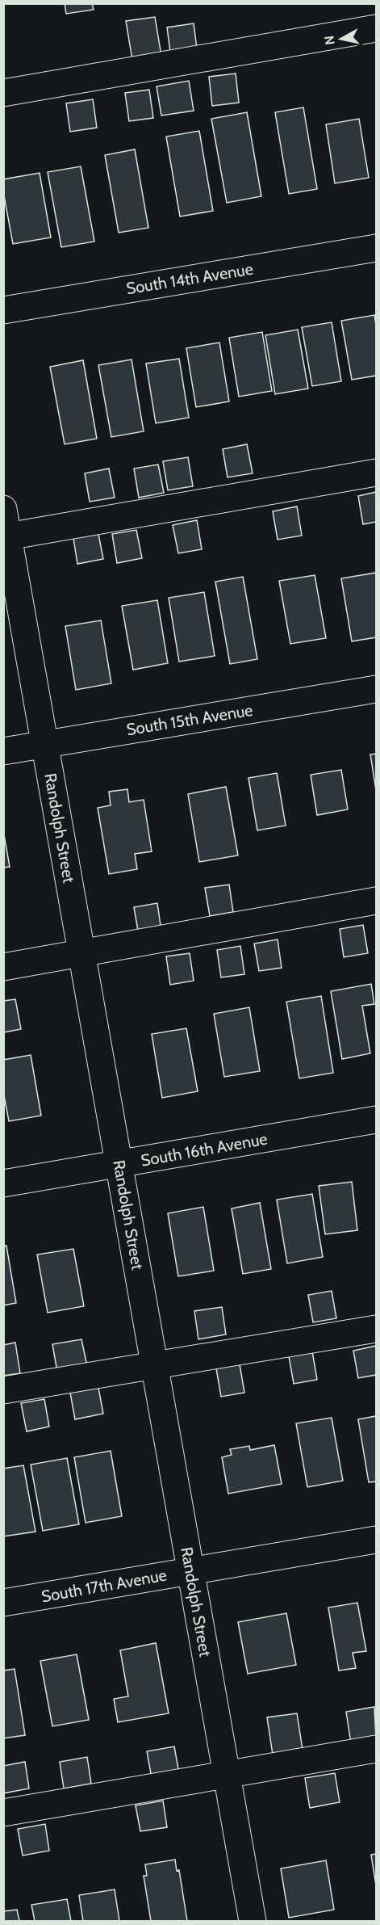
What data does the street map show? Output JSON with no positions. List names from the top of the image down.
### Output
{
  "streets": {
    "street": [
      "South 14th Avenue",
      "South 15th Avenue",
      "Randolph Street",
      "South 16th Avenue",
      "South 17th Avenue"
    ]
  },
  "crossings": [
    ["South 15th Avenue", "Randolph Street"],
    ["Randolph Street", "South 16th Avenue"],
    ["Randolph Street", "South 17th Avenue"]
  ],
  "north": "left"
}
